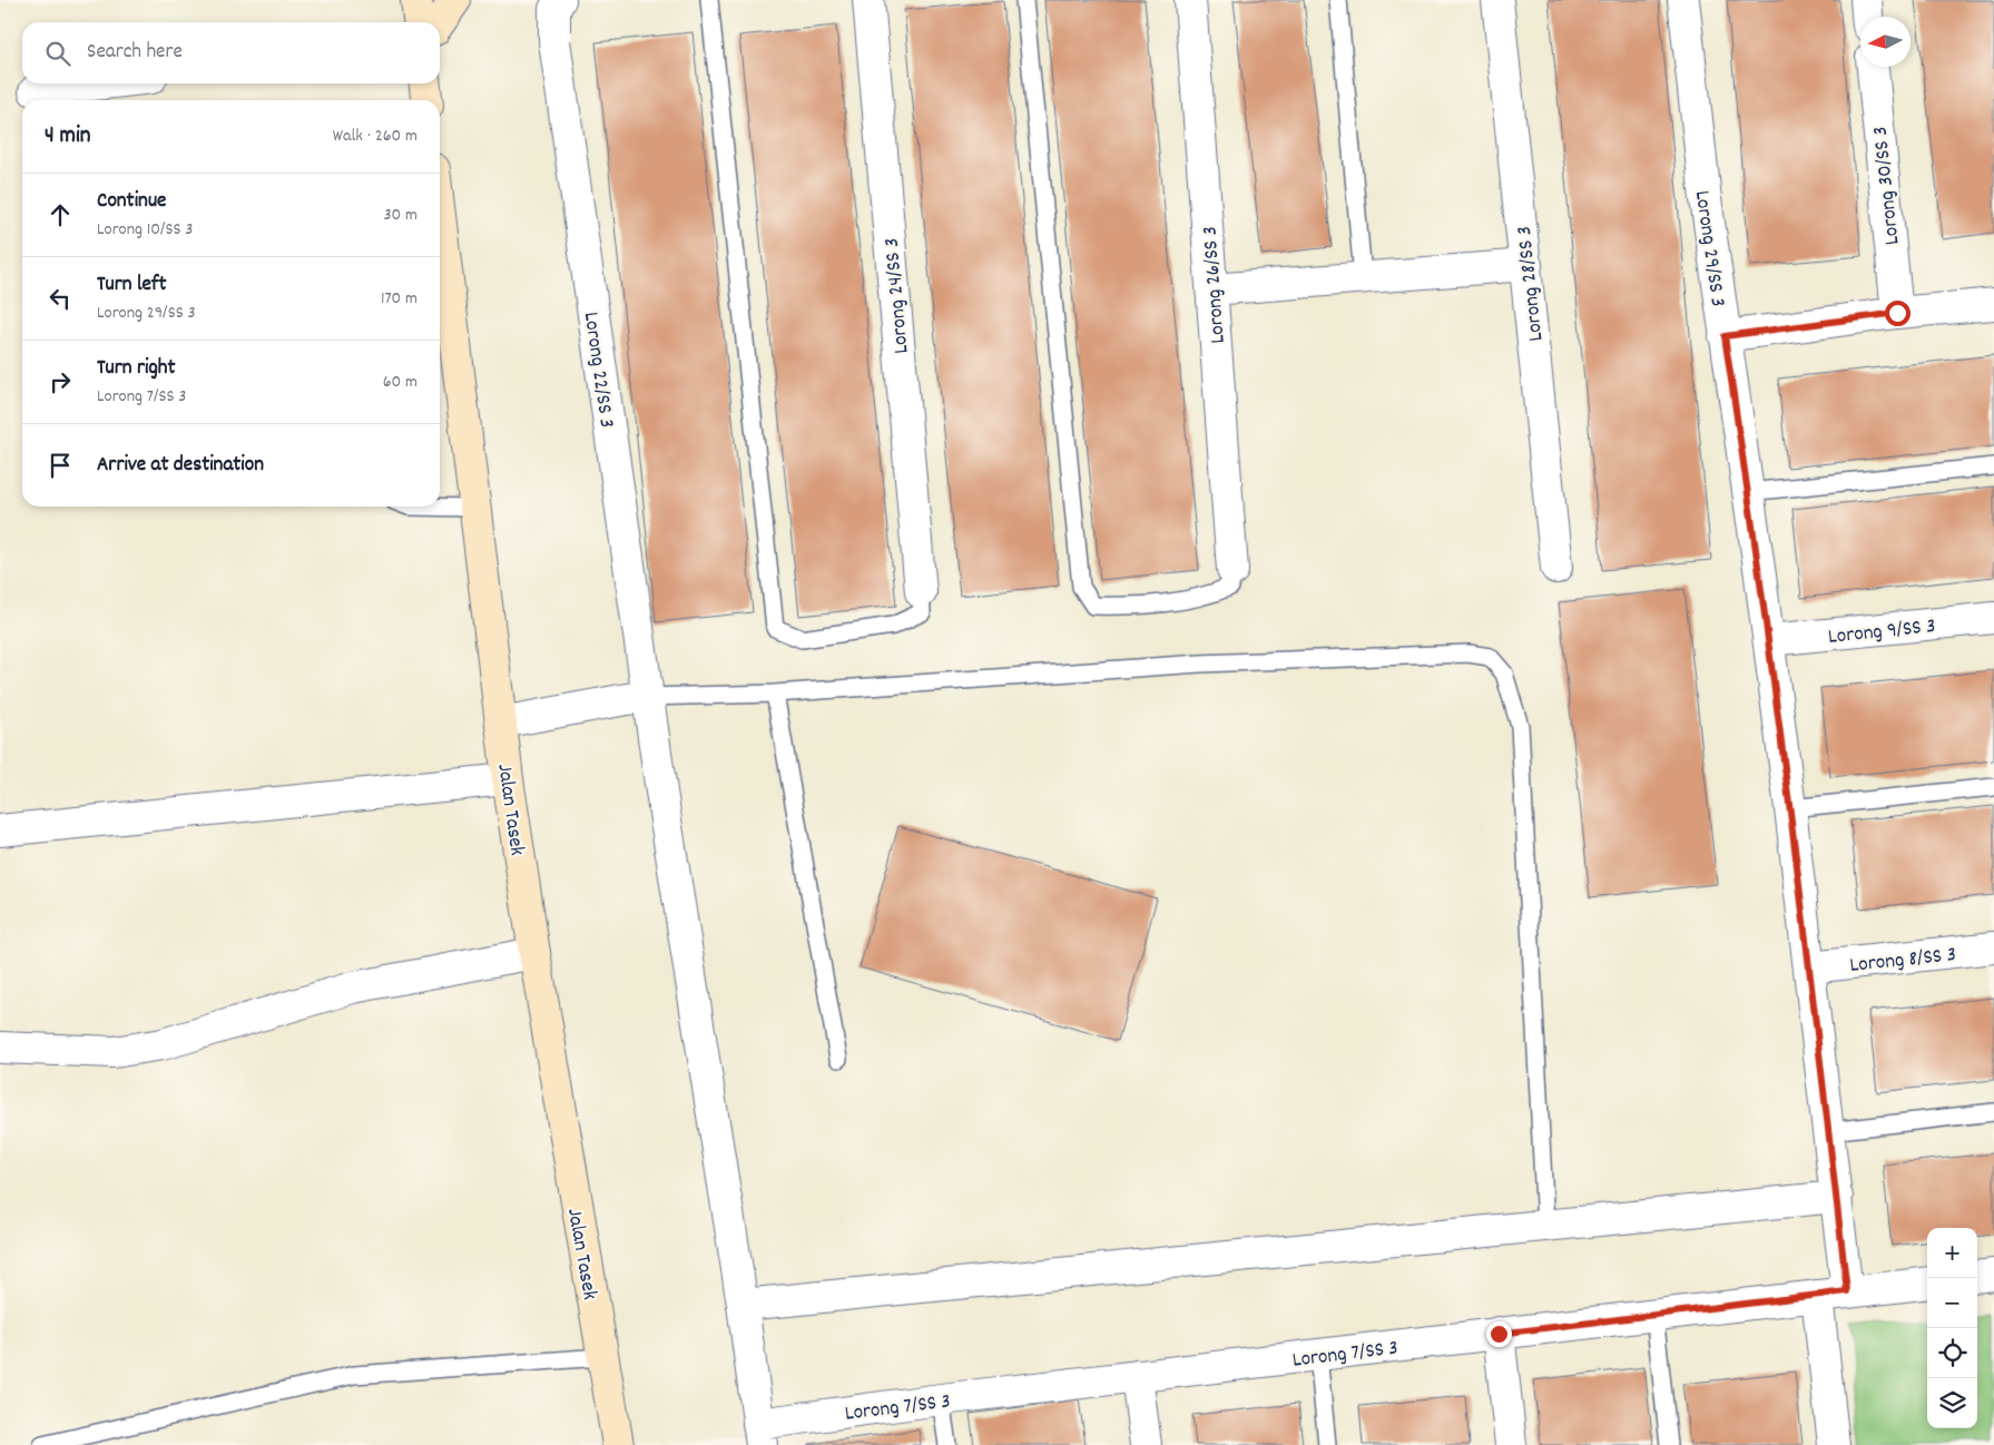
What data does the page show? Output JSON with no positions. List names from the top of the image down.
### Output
{
  "streets": {
    "main road": ["Jalan Tasek"],
    "street": [
      "Lorong 30/SS 3",
      "Lorong 29/SS 3",
      "Lorong 28/SS 3",
      "Lorong 26/SS 3",
      "Lorong 24/SS 3",
      "Lorong 22/SS 3",
      "Lorong 9/SS 3",
      "Lorong 8/SS 3",
      "Lorong 7/SS 3"
    ]
  },
  "crossings": [
    ["Lorong 29/SS 3", "Lorong 9/SS 3"],
    ["Lorong 29/SS 3", "Lorong 8/SS 3"],
    ["Lorong 29/SS 3", "Lorong 7/SS 3"],
    ["Lorong 22/SS 3", "Lorong 7/SS 3"]
  ],
  "north": "left",
  "page": {
    "search": "Search here",
    "heading": ["4 min", "Walk · 260 m"],
    "list": [
      ["Continue", "Lorong 10/SS 3", "30 m"],
      ["Turn left", "Lorong 29/SS 3", "170 m"],
      ["Turn right", "Lorong 7/SS 3", "60 m"],
      "Arrive at destination"
    ],
    "map_buttons": ["+", "−"]
  }
}
